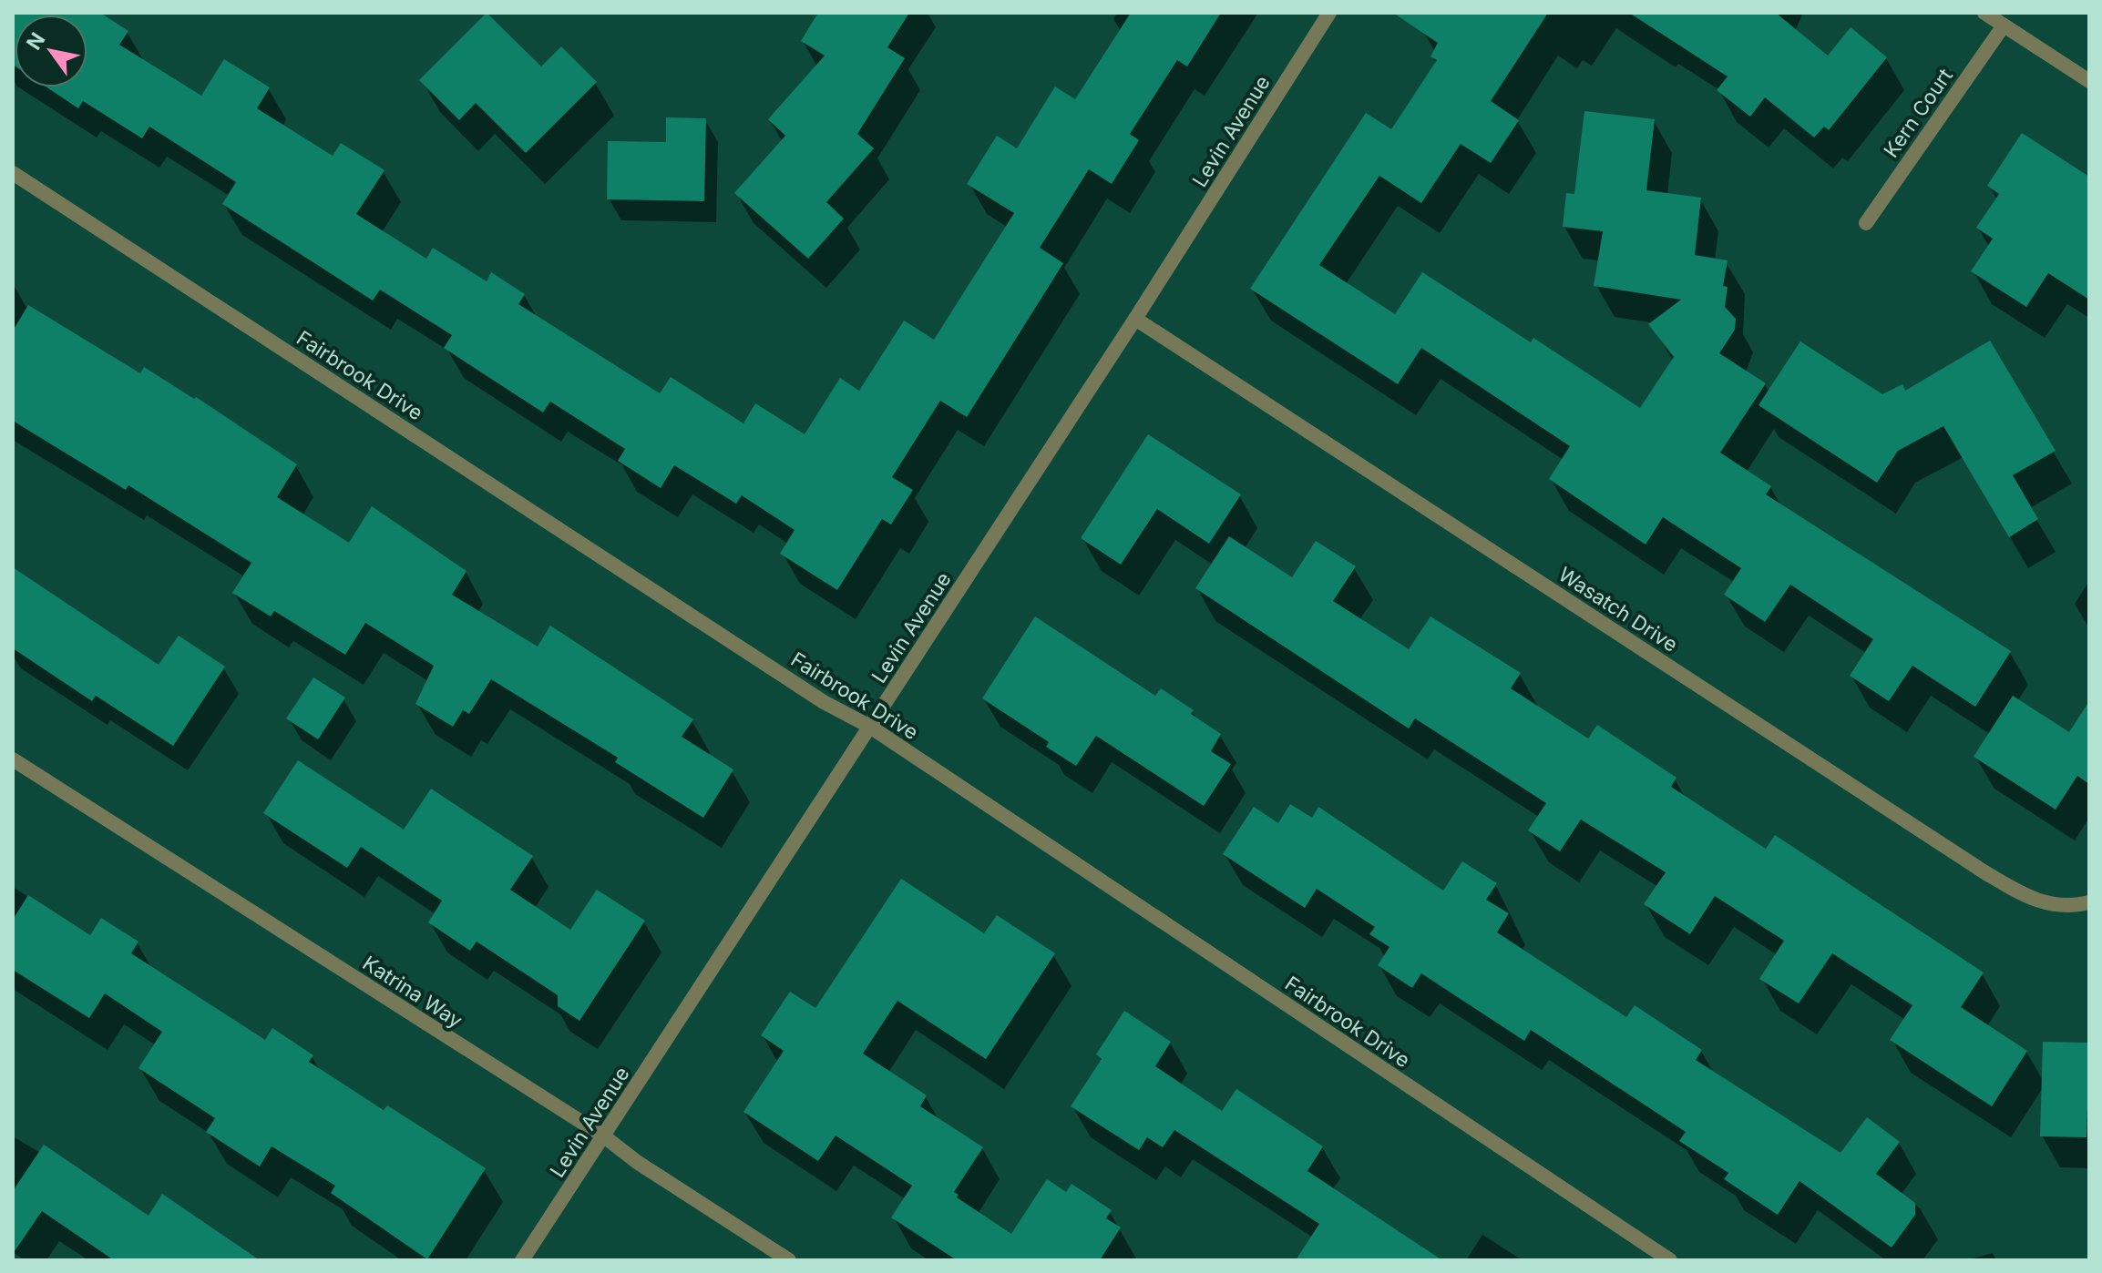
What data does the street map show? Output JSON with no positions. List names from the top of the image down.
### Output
{
  "streets": {
    "street": [
      "Kern Court",
      "Levin Avenue",
      "Fairbrook Drive",
      "Wasatch Drive",
      "Katrina Way"
    ]
  },
  "crossings": [
    ["Levin Avenue", "Fairbrook Drive"],
    ["Levin Avenue", "Wasatch Drive"],
    ["Levin Avenue", "Katrina Way"]
  ],
  "north": "top left"
}
